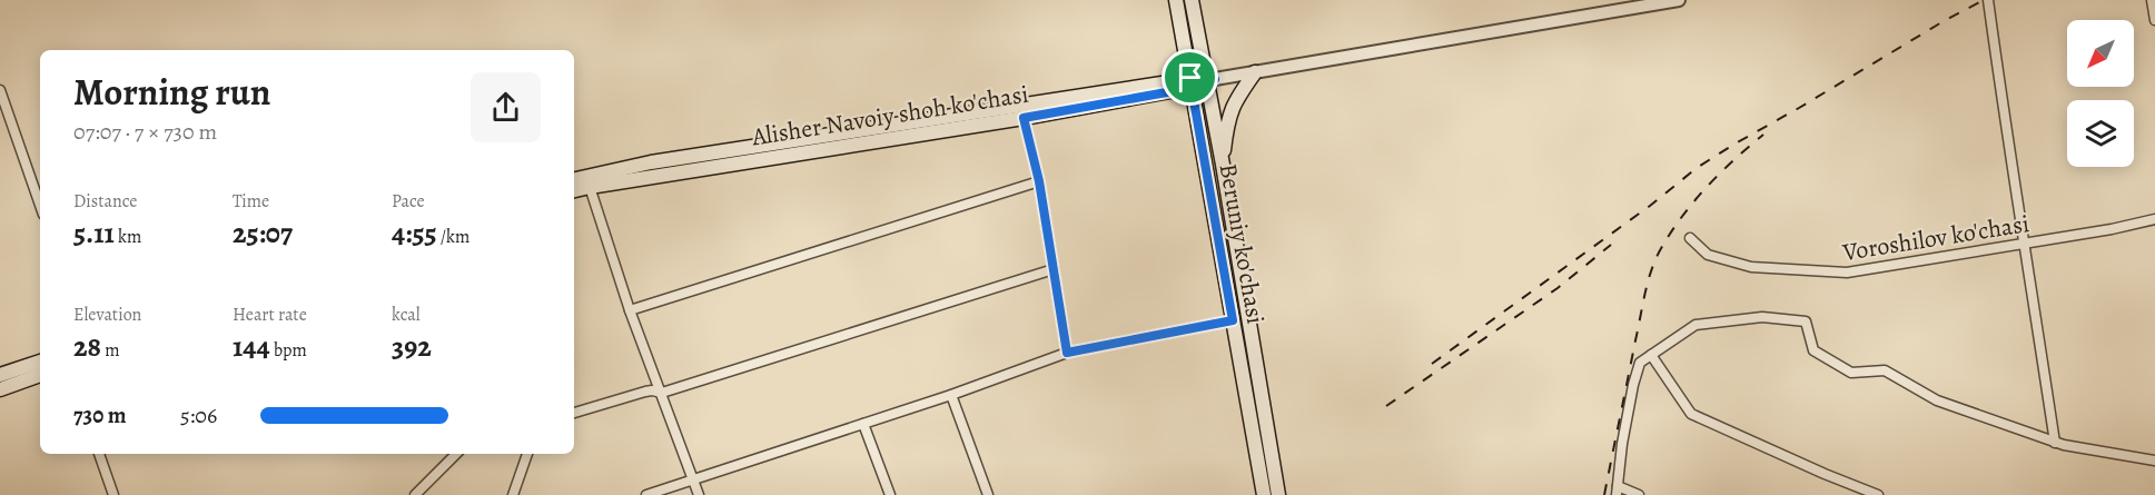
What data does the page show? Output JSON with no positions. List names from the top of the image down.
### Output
{
  "streets": {
    "main road": ["Alisher Navoiy shoh ko'chasi", "Beruniy ko'chasi"],
    "street": ["Voroshilov ko'chasi"]
  },
  "crossings": [
    ["Alisher Navoiy shoh ko'chasi", "Beruniy ko'chasi"]
  ],
  "north": "bottom left",
  "page": {
    "heading": ["Morning run", "07:07 · 7 × 730 m"],
    "stats": [
      ["Distance", "5.11 km"],
      ["Time", "25:07"],
      ["Pace", "4:55 /km"],
      ["Elevation", "28 m"],
      ["Heart rate", "144 bpm"],
      ["kcal", "392"]
    ],
    "list": [
      {
        "name": "730 m",
        "note": "5:06"
      }
    ]
  }
}
